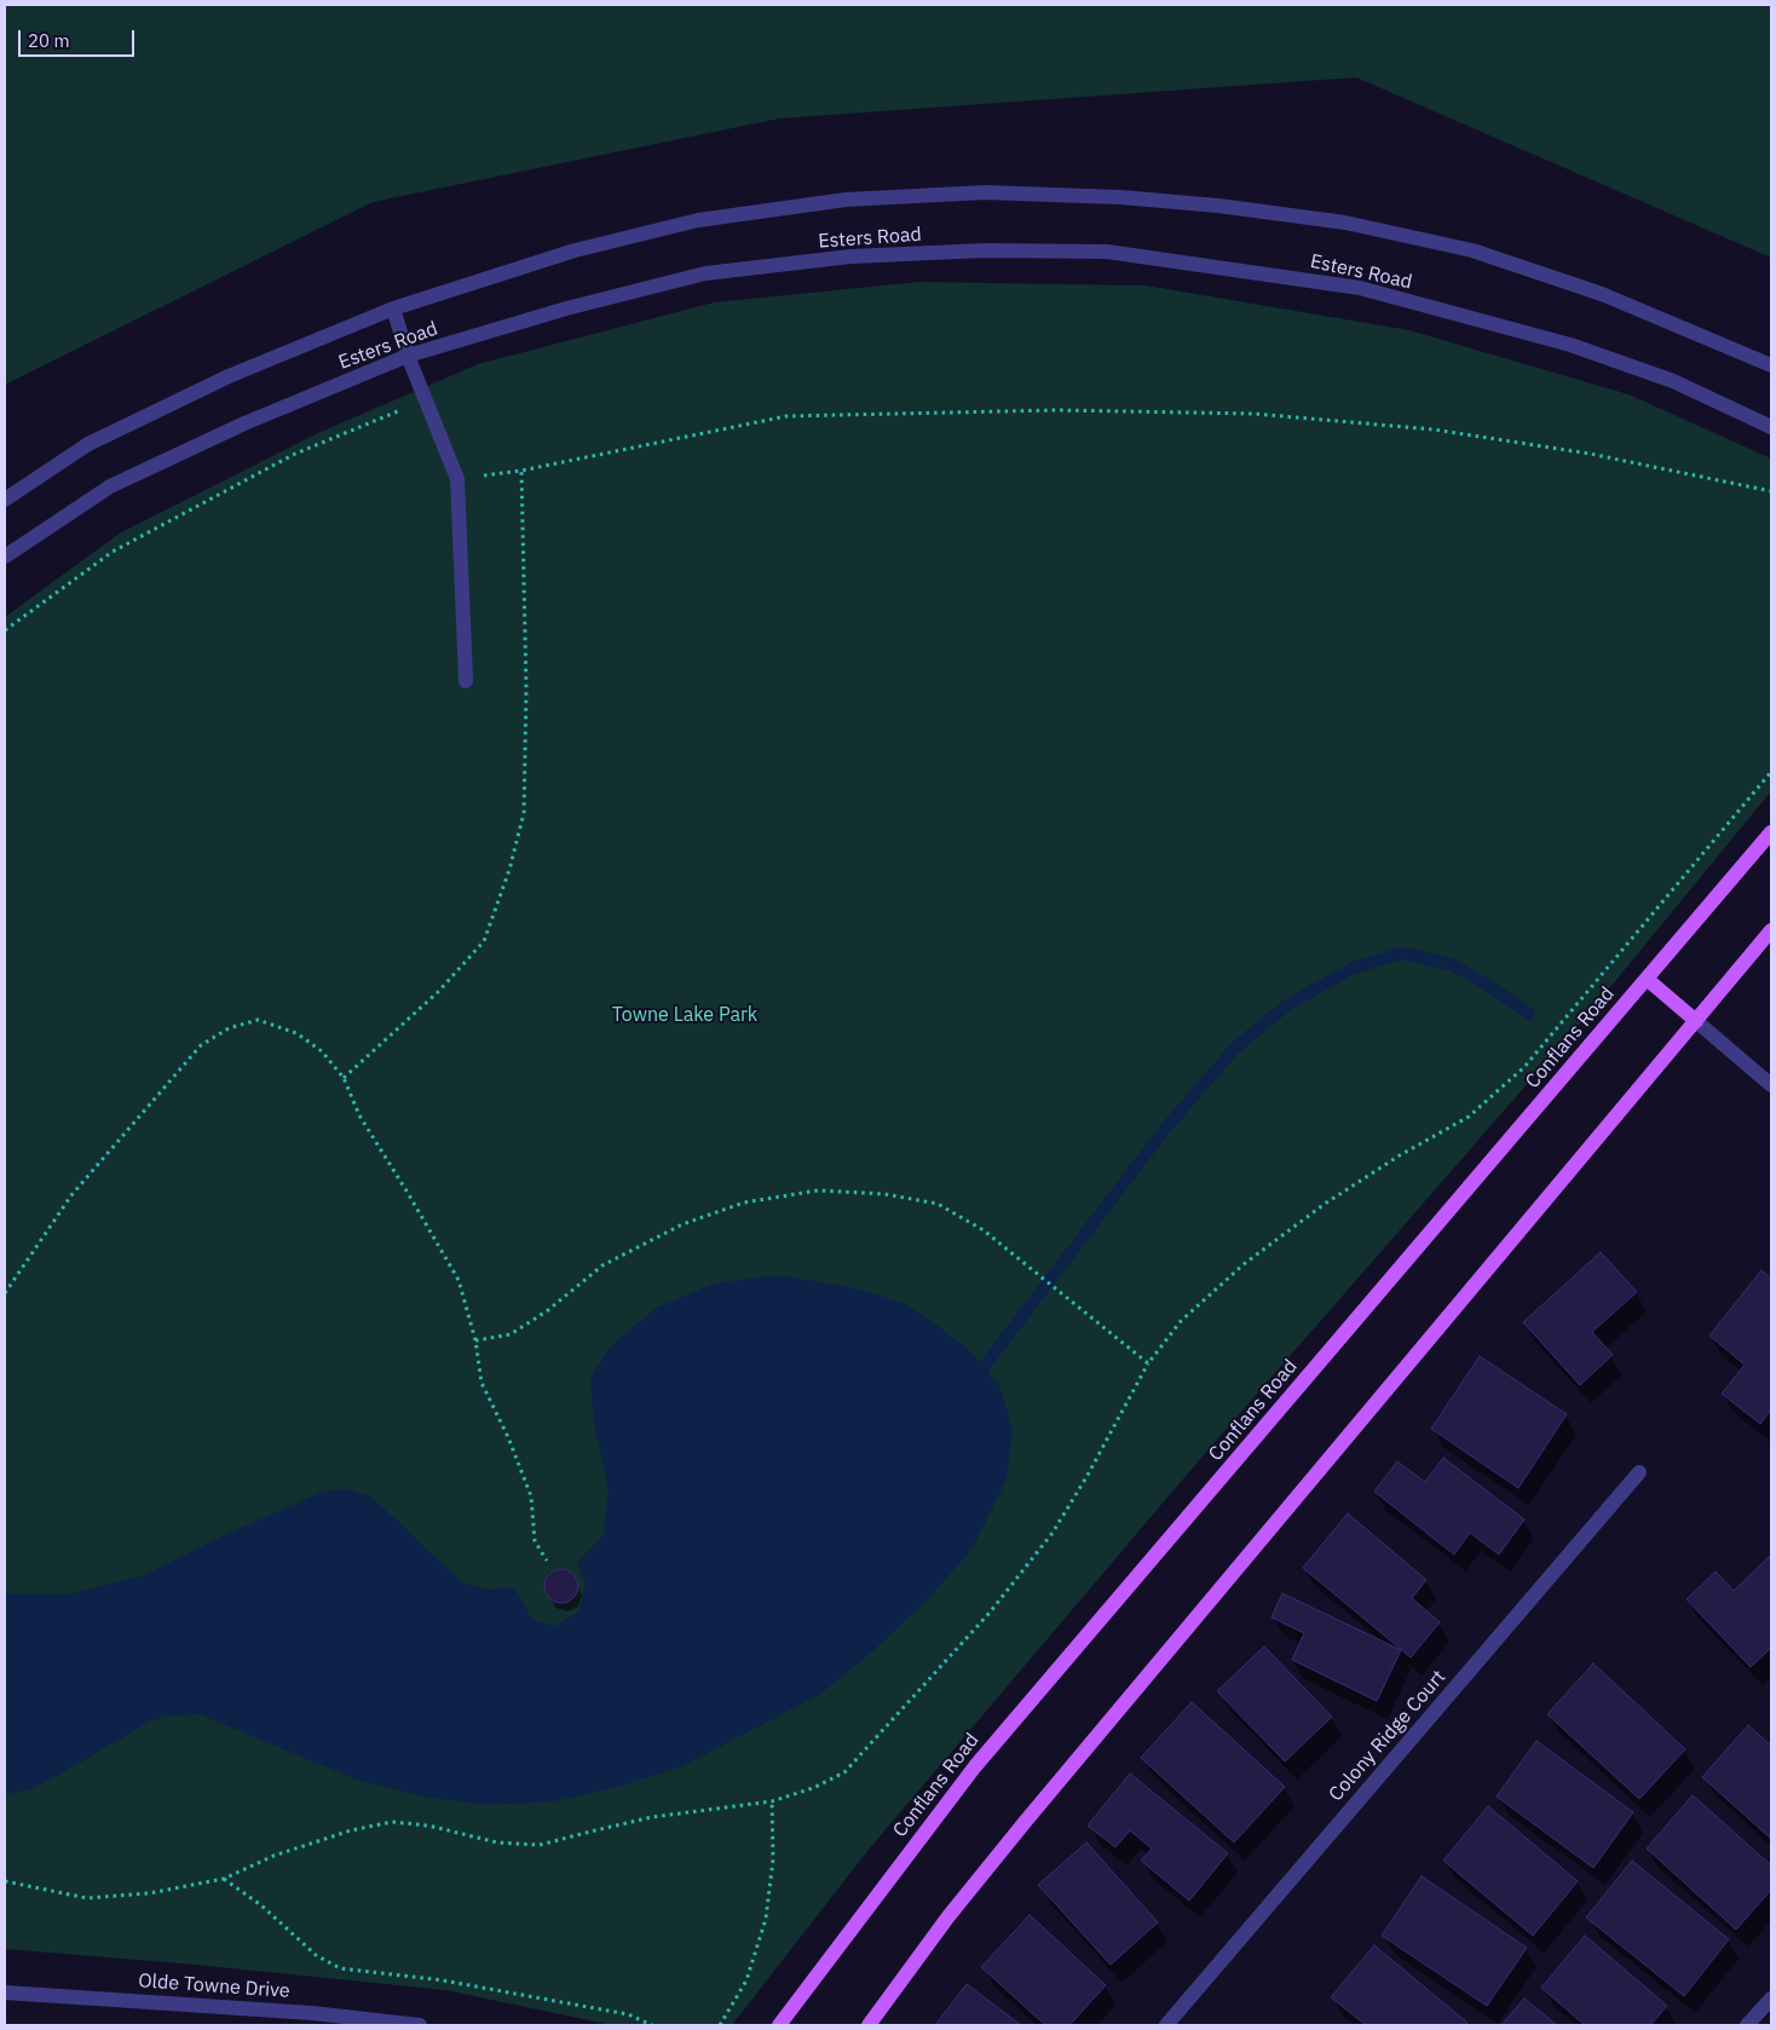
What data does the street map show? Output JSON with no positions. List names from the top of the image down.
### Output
{
  "streets": {
    "main road": ["Conflans Road"],
    "street": ["Esters Road", "Colony Ridge Court", "Olde Towne Drive"]
  },
  "parks": ["Towne Lake Park"],
  "scale_bar": "20 m"
}
